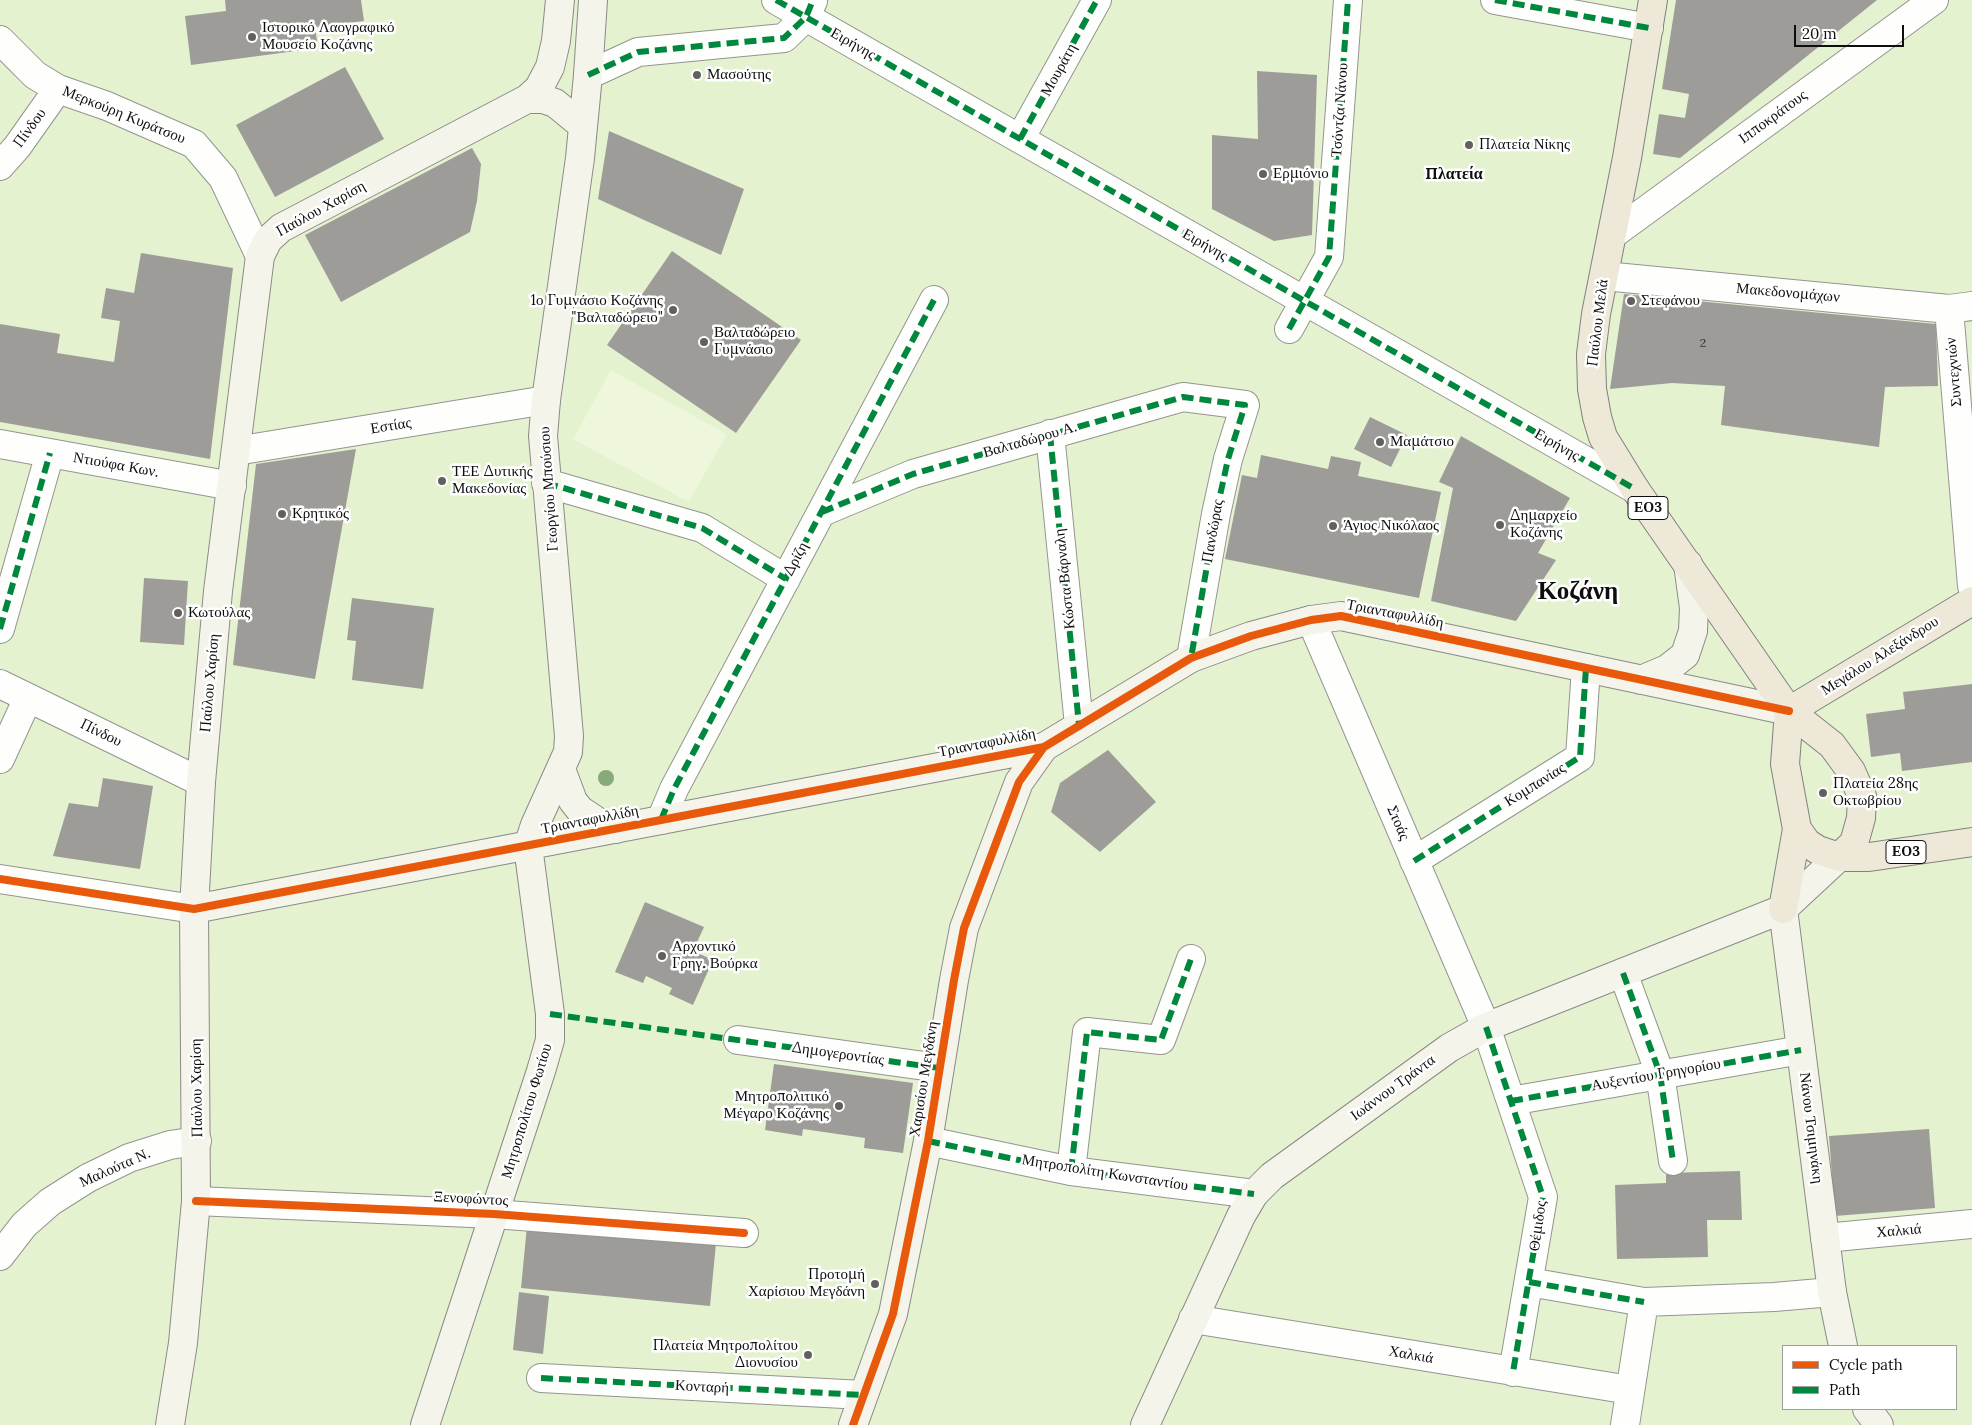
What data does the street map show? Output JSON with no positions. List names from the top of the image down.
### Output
{
  "streets": {
    "main road": [
      "Παύλου Χαρίση",
      "Παύλου Μελά",
      "Γεωργίου Μπούσιου",
      "ΕΟ3",
      "Τριανταφυλλίδη",
      "Μεγάλου Αλεξάνδρου",
      "Χαρισίου Μεγδάνη",
      "Ιωάννου Τράντα",
      "Μητροπολίτου Φωτίου",
      "Νάνου Τσιμηνάκη"
    ],
    "street": [
      "Ειρήνης",
      "Μουράτη",
      "Τσόντζα Νάνου",
      "Μερκούρη Κυράτσου",
      "Ιπποκράτους",
      "Πίνδου",
      "Μακεδονομάχων",
      "Συντεχνιών",
      "Εστίας",
      "Βαλταδώρου Α.",
      "Ντιούφα Κων.",
      "Πανδώρας",
      "Δρίζη",
      "Κώστα Βάρναλη",
      "Κομπανίας",
      "Στοάς",
      "Δημογεροντίας",
      "Αυξεντίου Γρηγορίου",
      "Μαλούτα Ν.",
      "Μητροπολίτη Κωνσταντίου",
      "Ξενοφώντος",
      "Θέμιδος",
      "Χαλκιά",
      "Κονταρή"
    ]
  },
  "crossings": [
    ["Ειρήνης", "Μουράτη"],
    ["Ειρήνης", "Τσόντζα Νάνου"],
    ["Ειρήνης", "Παύλου Μελά"],
    ["Μερκούρη Κυράτσου", "Πίνδου"],
    ["Μερκούρη Κυράτσου", "Παύλου Χαρίση"],
    ["Ιπποκράτους", "Παύλου Μελά"],
    ["Πίνδου", "Παύλου Χαρίση"],
    ["Παύλου Χαρίση", "Εστίας"],
    ["Παύλου Χαρίση", "Ντιούφα Κων."],
    ["Παύλου Χαρίση", "Τριανταφυλλίδη"],
    ["Παύλου Χαρίση", "Μαλούτα Ν."],
    ["Παύλου Χαρίση", "Ξενοφώντος"],
    ["Μακεδονομάχων", "Παύλου Μελά"],
    ["Μακεδονομάχων", "Συντεχνιών"],
    ["Παύλου Μελά", "ΕΟ3"],
    ["Παύλου Μελά", "Τριανταφυλλίδη"],
    ["Παύλου Μελά", "Μεγάλου Αλεξάνδρου"],
    ["Εστίας", "Γεωργίου Μπούσιου"],
    ["Βαλταδώρου Α.", "Πανδώρας"],
    ["Βαλταδώρου Α.", "Δρίζη"],
    ["Βαλταδώρου Α.", "Κώστα Βάρναλη"],
    ["Γεωργίου Μπούσιου", "Τριανταφυλλίδη"],
    ["Γεωργίου Μπούσιου", "Μητροπολίτου Φωτίου"],
    ["ΕΟ3", "Τριανταφυλλίδη"],
    ["ΕΟ3", "Μεγάλου Αλεξάνδρου"],
    ["Πανδώρας", "Τριανταφυλλίδη"],
    ["Δρίζη", "Τριανταφυλλίδη"],
    ["Κώστα Βάρναλη", "Τριανταφυλλίδη"],
    ["Τριανταφυλλίδη", "Μεγάλου Αλεξάνδρου"],
    ["Τριανταφυλλίδη", "Κομπανίας"],
    ["Τριανταφυλλίδη", "Στοάς"],
    ["Τριανταφυλλίδη", "Χαρισίου Μεγδάνη"],
    ["Τριανταφυλλίδη", "Μητροπολίτου Φωτίου"],
    ["Κομπανίας", "Στοάς"],
    ["Στοάς", "Ιωάννου Τράντα"],
    ["Στοάς", "Θέμιδος"],
    ["Δημογεροντίας", "Χαρισίου Μεγδάνη"],
    ["Αυξεντίου Γρηγορίου", "Νάνου Τσιμηνάκη"],
    ["Αυξεντίου Γρηγορίου", "Θέμιδος"],
    ["Χαρισίου Μεγδάνη", "Μητροπολίτη Κωνσταντίου"],
    ["Χαρισίου Μεγδάνη", "Κονταρή"],
    ["Ιωάννου Τράντα", "Νάνου Τσιμηνάκη"],
    ["Ιωάννου Τράντα", "Μητροπολίτη Κωνσταντίου"],
    ["Ιωάννου Τράντα", "Θέμιδος"],
    ["Ιωάννου Τράντα", "Χαλκιά"],
    ["Μητροπολίτου Φωτίου", "Ξενοφώντος"],
    ["Νάνου Τσιμηνάκη", "Χαλκιά"],
    ["Θέμιδος", "Χαλκιά"]
  ],
  "districts": ["Πλατεία", "Κοζάνη"],
  "places": [
    "Ιστορικό Λαογραφικό Μουσείο Κοζάνης",
    "Μασούτης",
    "Πλατεία Νίκης",
    "Ερμιόνιο",
    "Στεφάνου",
    "1ο Γυμνάσιο Κοζάνης \"Βαλταδώρειο\"",
    "Βαλταδώρειο Γυμνάσιο",
    "Μαμάτσιο",
    "ΤΕΕ Δυτικής Μακεδονίας",
    "Κρητικός",
    "Δημαρχείο Κοζάνης",
    "Άγιος Νικόλαος",
    "Κωτούλας",
    "Πλατεία 28ης Οκτωβρίου",
    "Αρχοντικό Γρηγ. Βούρκα",
    "Μητροπολιτικό Μέγαρο Κοζάνης",
    "Προτομή Χαρίσιου Μεγδάνη",
    "Πλατεία Μητροπολίτου Διονυσίου"
  ],
  "house_numbers": ["2"],
  "legend": ["Cycle path", "Path"],
  "scale_bar": "20 m"
}
